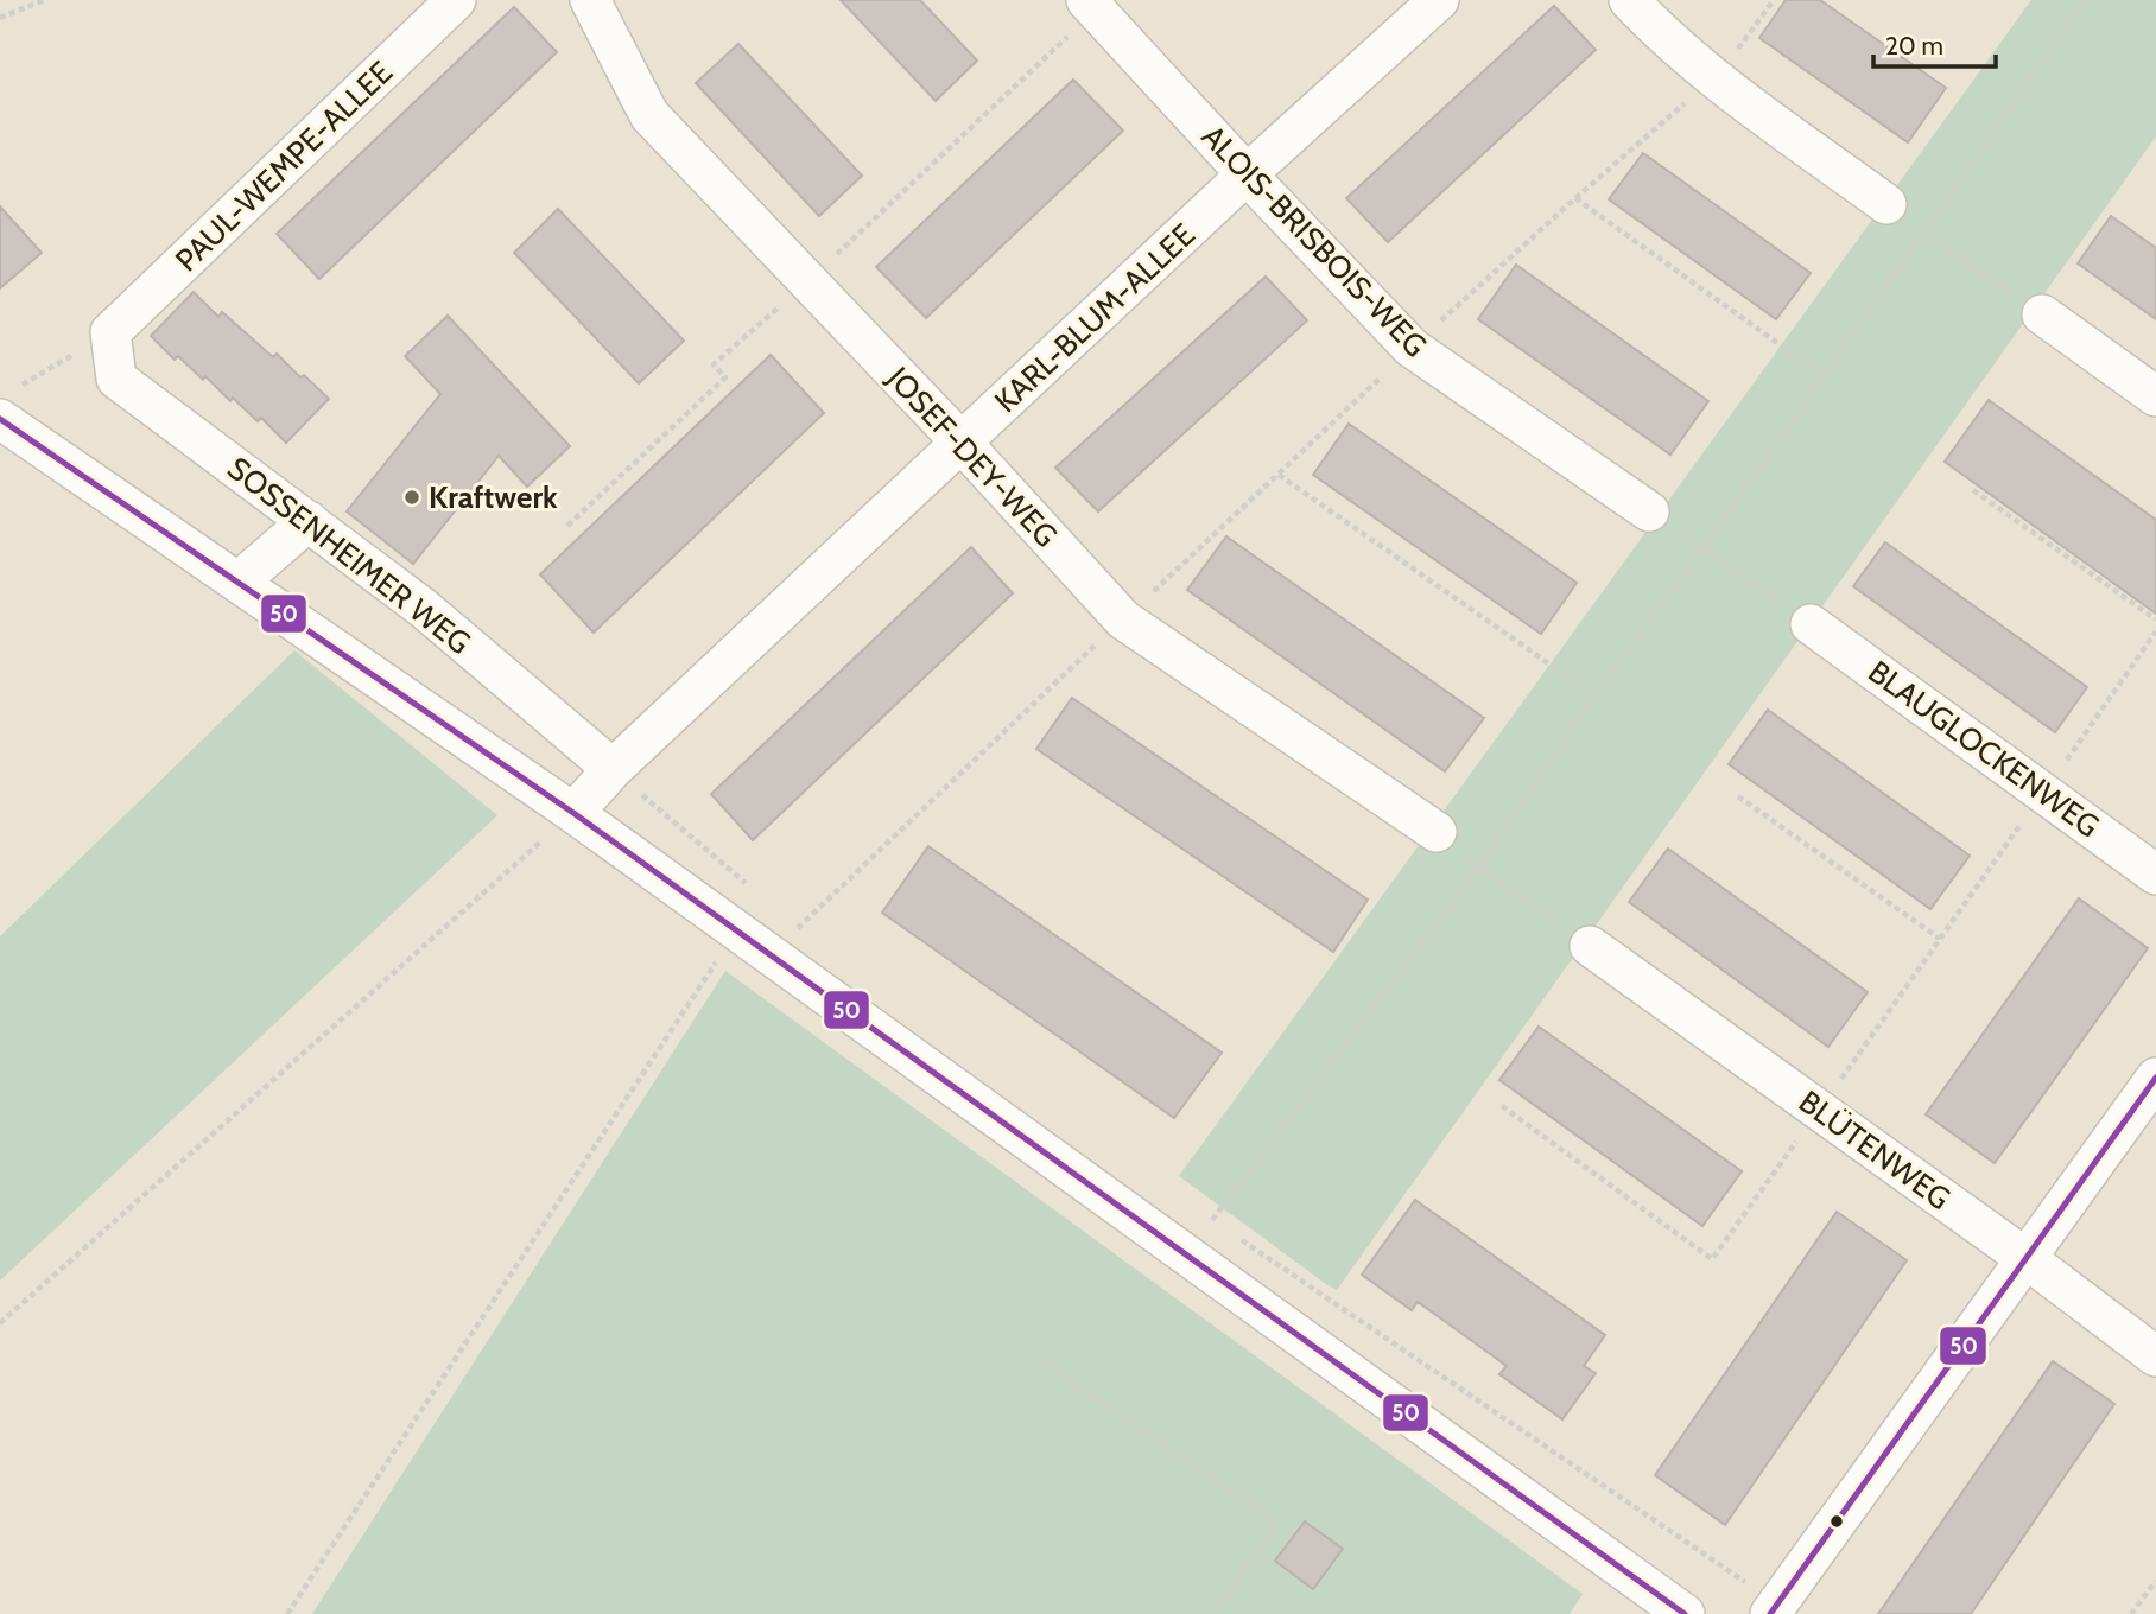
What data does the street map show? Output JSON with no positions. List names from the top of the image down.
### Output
{
  "streets": {
    "street": [
      "PAUL-WEMPE-ALLEE",
      "ALOIS-BRISBOIS-WEG",
      "KARL-BLUM-ALLEE",
      "JOSEF-DEY-WEG",
      "SOSSENHEIMER WEG",
      "BLAUGLOCKENWEG",
      "BLÜTENWEG"
    ]
  },
  "crossings": [
    ["PAUL-WEMPE-ALLEE", "SOSSENHEIMER WEG"],
    ["ALOIS-BRISBOIS-WEG", "KARL-BLUM-ALLEE"],
    ["KARL-BLUM-ALLEE", "JOSEF-DEY-WEG"],
    ["KARL-BLUM-ALLEE", "SOSSENHEIMER WEG"]
  ],
  "places": ["Kraftwerk"],
  "lines": ["transit line 50"],
  "scale_bar": "20 m"
}
